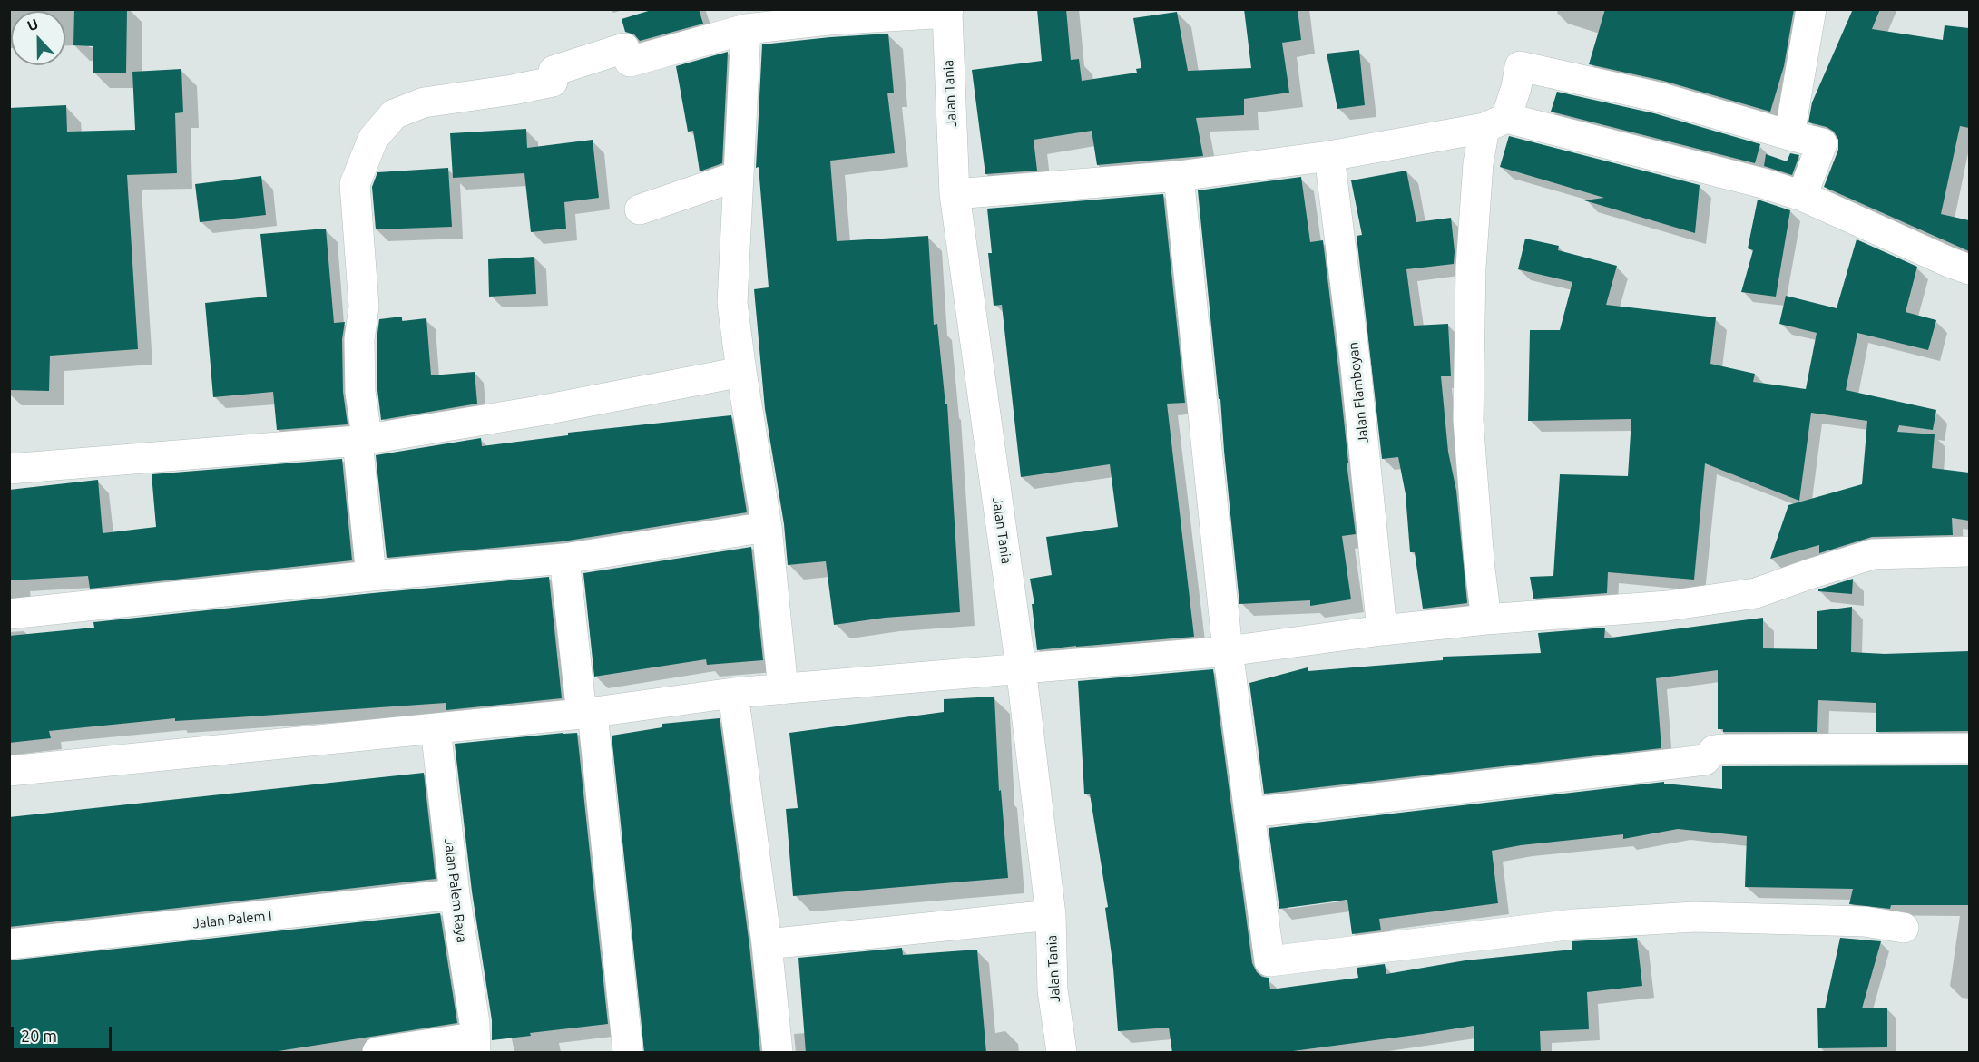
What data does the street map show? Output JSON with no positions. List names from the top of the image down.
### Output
{
  "streets": {
    "street": [
      "Jalan Tania",
      "Jalan Flamboyan",
      "Jalan Palem Raya",
      "Jalan Palem I"
    ]
  },
  "crossings": [
    ["Jalan Palem Raya", "Jalan Palem I"]
  ],
  "scale_bar": "20 m",
  "north": "top"
}
